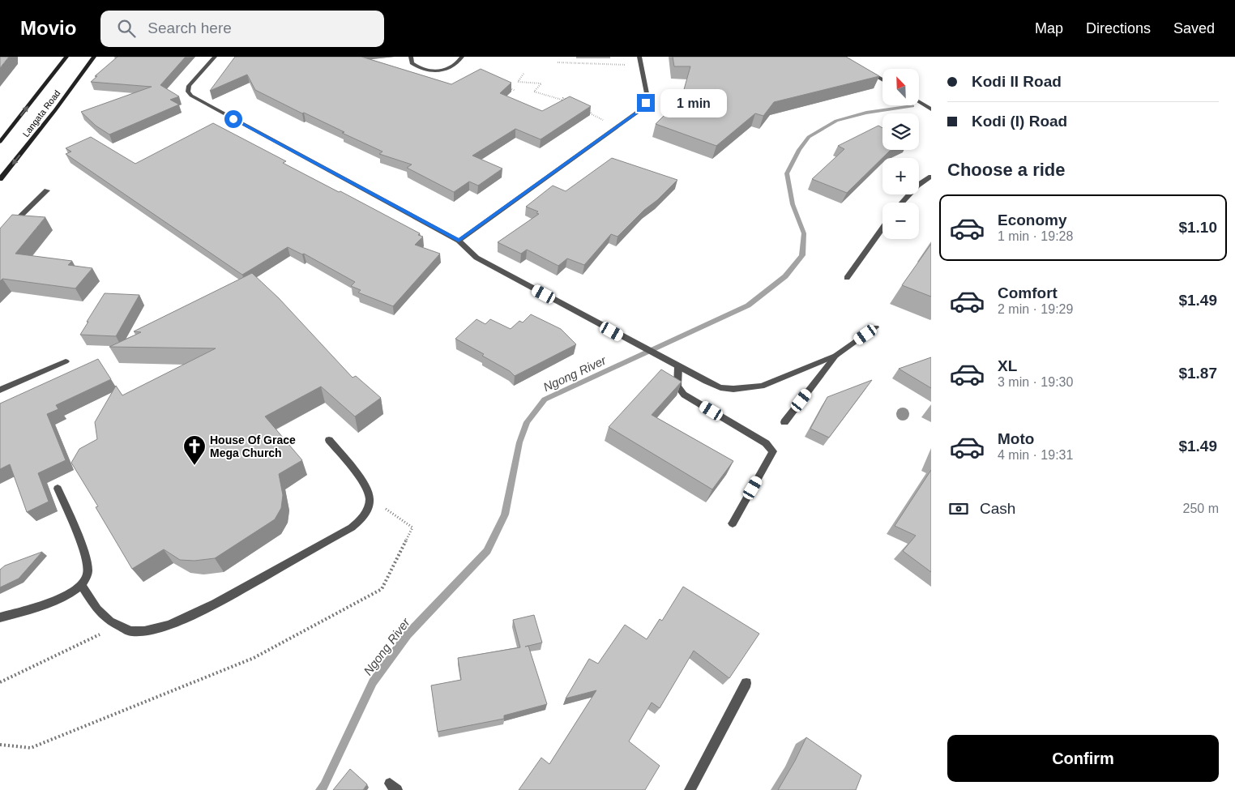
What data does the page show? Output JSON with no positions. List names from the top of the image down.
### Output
{
  "streets": {
    "main road": ["Langata Road"]
  },
  "water": ["Ngong River"],
  "places": {
    "church": ["House Of Grace Mega Church"]
  },
  "north": "top left",
  "page": {
    "header": "Movio",
    "search": "Search here",
    "nav": ["Map", "Directions", "Saved"],
    "banner": ["Kodi II Road", "Kodi (I) Road"],
    "map_buttons": ["+", "−"],
    "bubble": "1 min",
    "heading": "Choose a ride",
    "list": [
      {
        "name": "Economy",
        "note": "1 min · 19:28",
        "value": "$1.10"
      },
      {
        "name": "Comfort",
        "note": "2 min · 19:29",
        "value": "$1.49"
      },
      {
        "name": "XL",
        "note": "3 min · 19:30",
        "value": "$1.87"
      },
      {
        "name": "Moto",
        "note": "4 min · 19:31",
        "value": "$1.49"
      }
    ],
    "pay": ["Cash", "250 m"],
    "buttons": "Confirm"
  }
}
